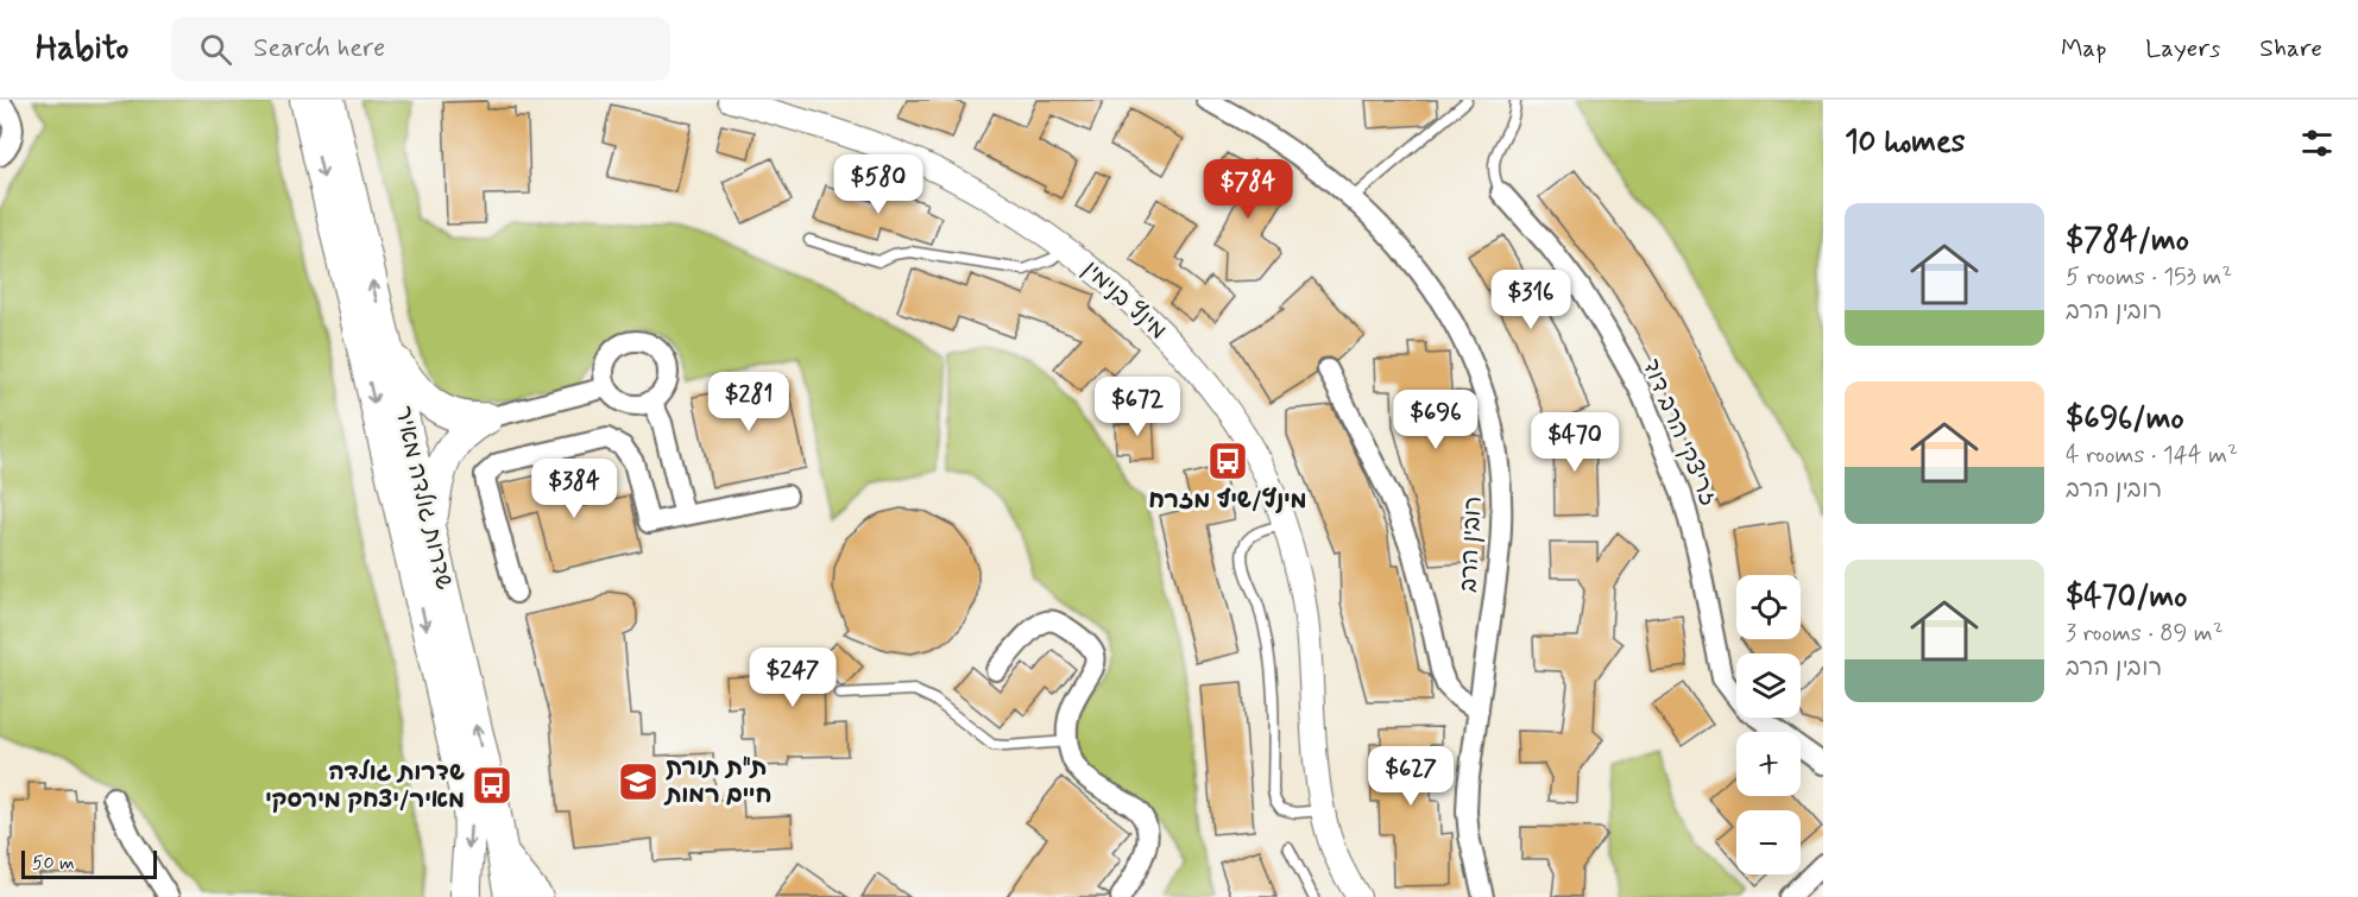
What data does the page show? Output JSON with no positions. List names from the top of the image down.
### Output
{
  "streets": {
    "main road": ["שדרות גולדה מאיר"],
    "street": ["מינץ בנימין", "זריצקי הרב דוד", "רובין הרב"]
  },
  "places": {
    "bus stop": ["מינץ/שיף מזרח", "שדרות גולדה מאיר/יצחק מירסקי"],
    "school or university": ["ת\"ת תורת חיים רמות"]
  },
  "scale_bar": "50 m",
  "page": {
    "header": "Habito",
    "search": "Search here",
    "nav": ["Map", "Layers", "Share"],
    "heading": "10 homes",
    "price": [
      "$580",
      "$784",
      "$316",
      "$281",
      "$672",
      "$696",
      "$470",
      "$384",
      "$247",
      "$627"
    ],
    "list": [
      {
        "name": "$784/mo",
        "note": "5 rooms · 153 m² · רובין הרב"
      },
      {
        "name": "$696/mo",
        "note": "4 rooms · 144 m² · רובין הרב"
      },
      {
        "name": "$470/mo",
        "note": "3 rooms · 89 m² · רובין הרב"
      }
    ],
    "map_buttons": ["+", "−"],
    "scale": "50 m"
  }
}
